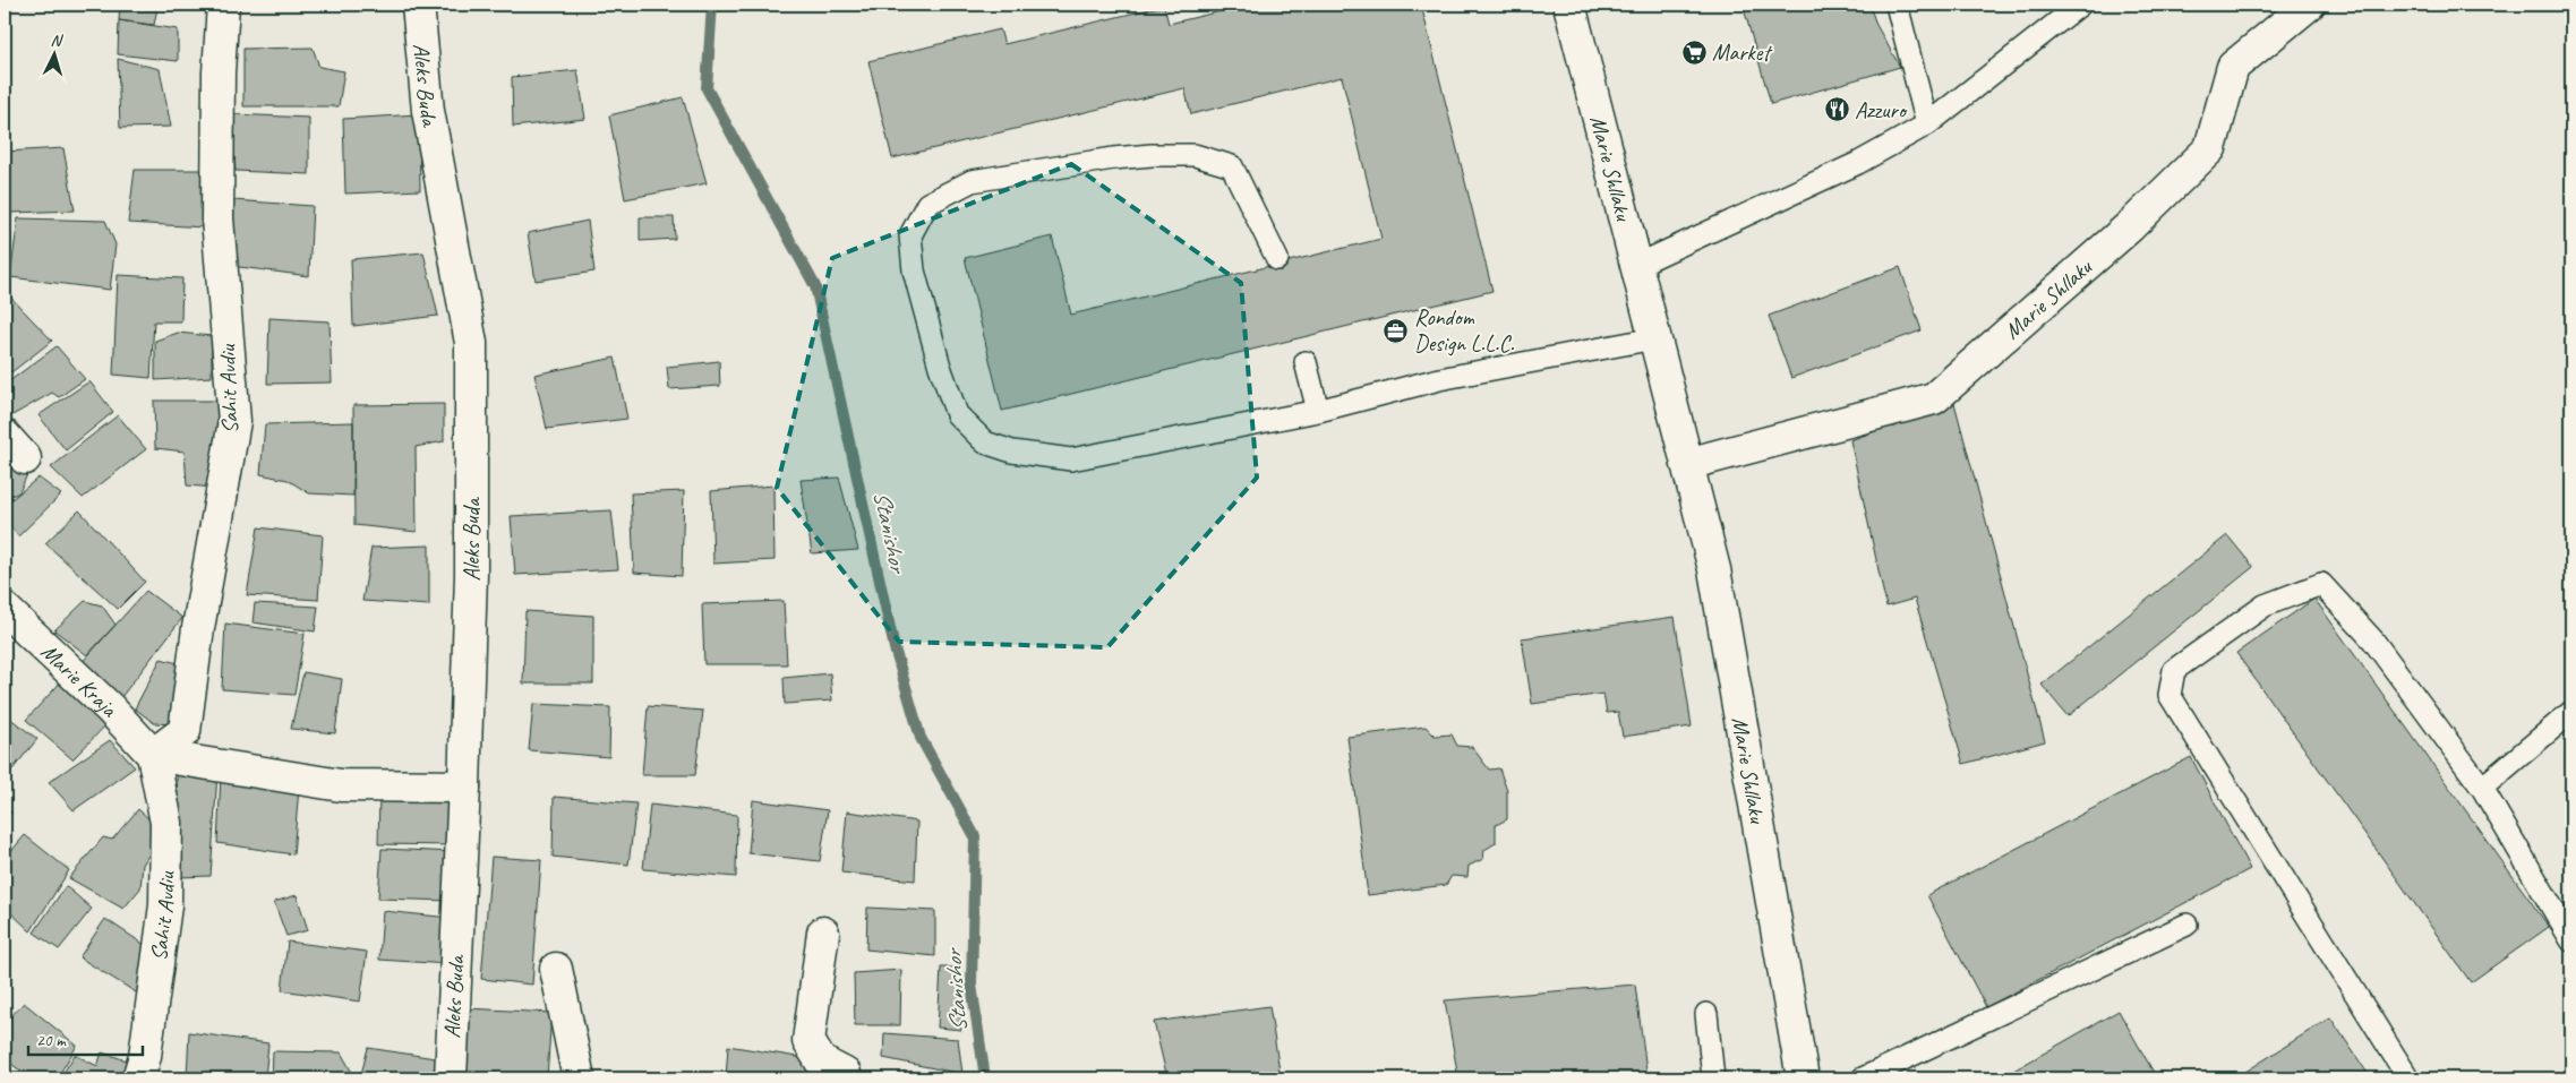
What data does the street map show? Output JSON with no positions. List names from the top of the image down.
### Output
{
  "streets": {
    "street": [
      "Aleks Buda",
      "Marie Shllaku",
      "Sahit Avdiu",
      "Marie Kraja"
    ]
  },
  "crossings": [
    ["Sahit Avdiu", "Marie Kraja"]
  ],
  "water": ["Stanishor"],
  "places": {
    "supermarket": ["Market"],
    "restaurant": ["Azzuro"],
    "office": ["Rondom Design L.L.C."]
  },
  "scale_bar": "20 m",
  "north": "top"
}
